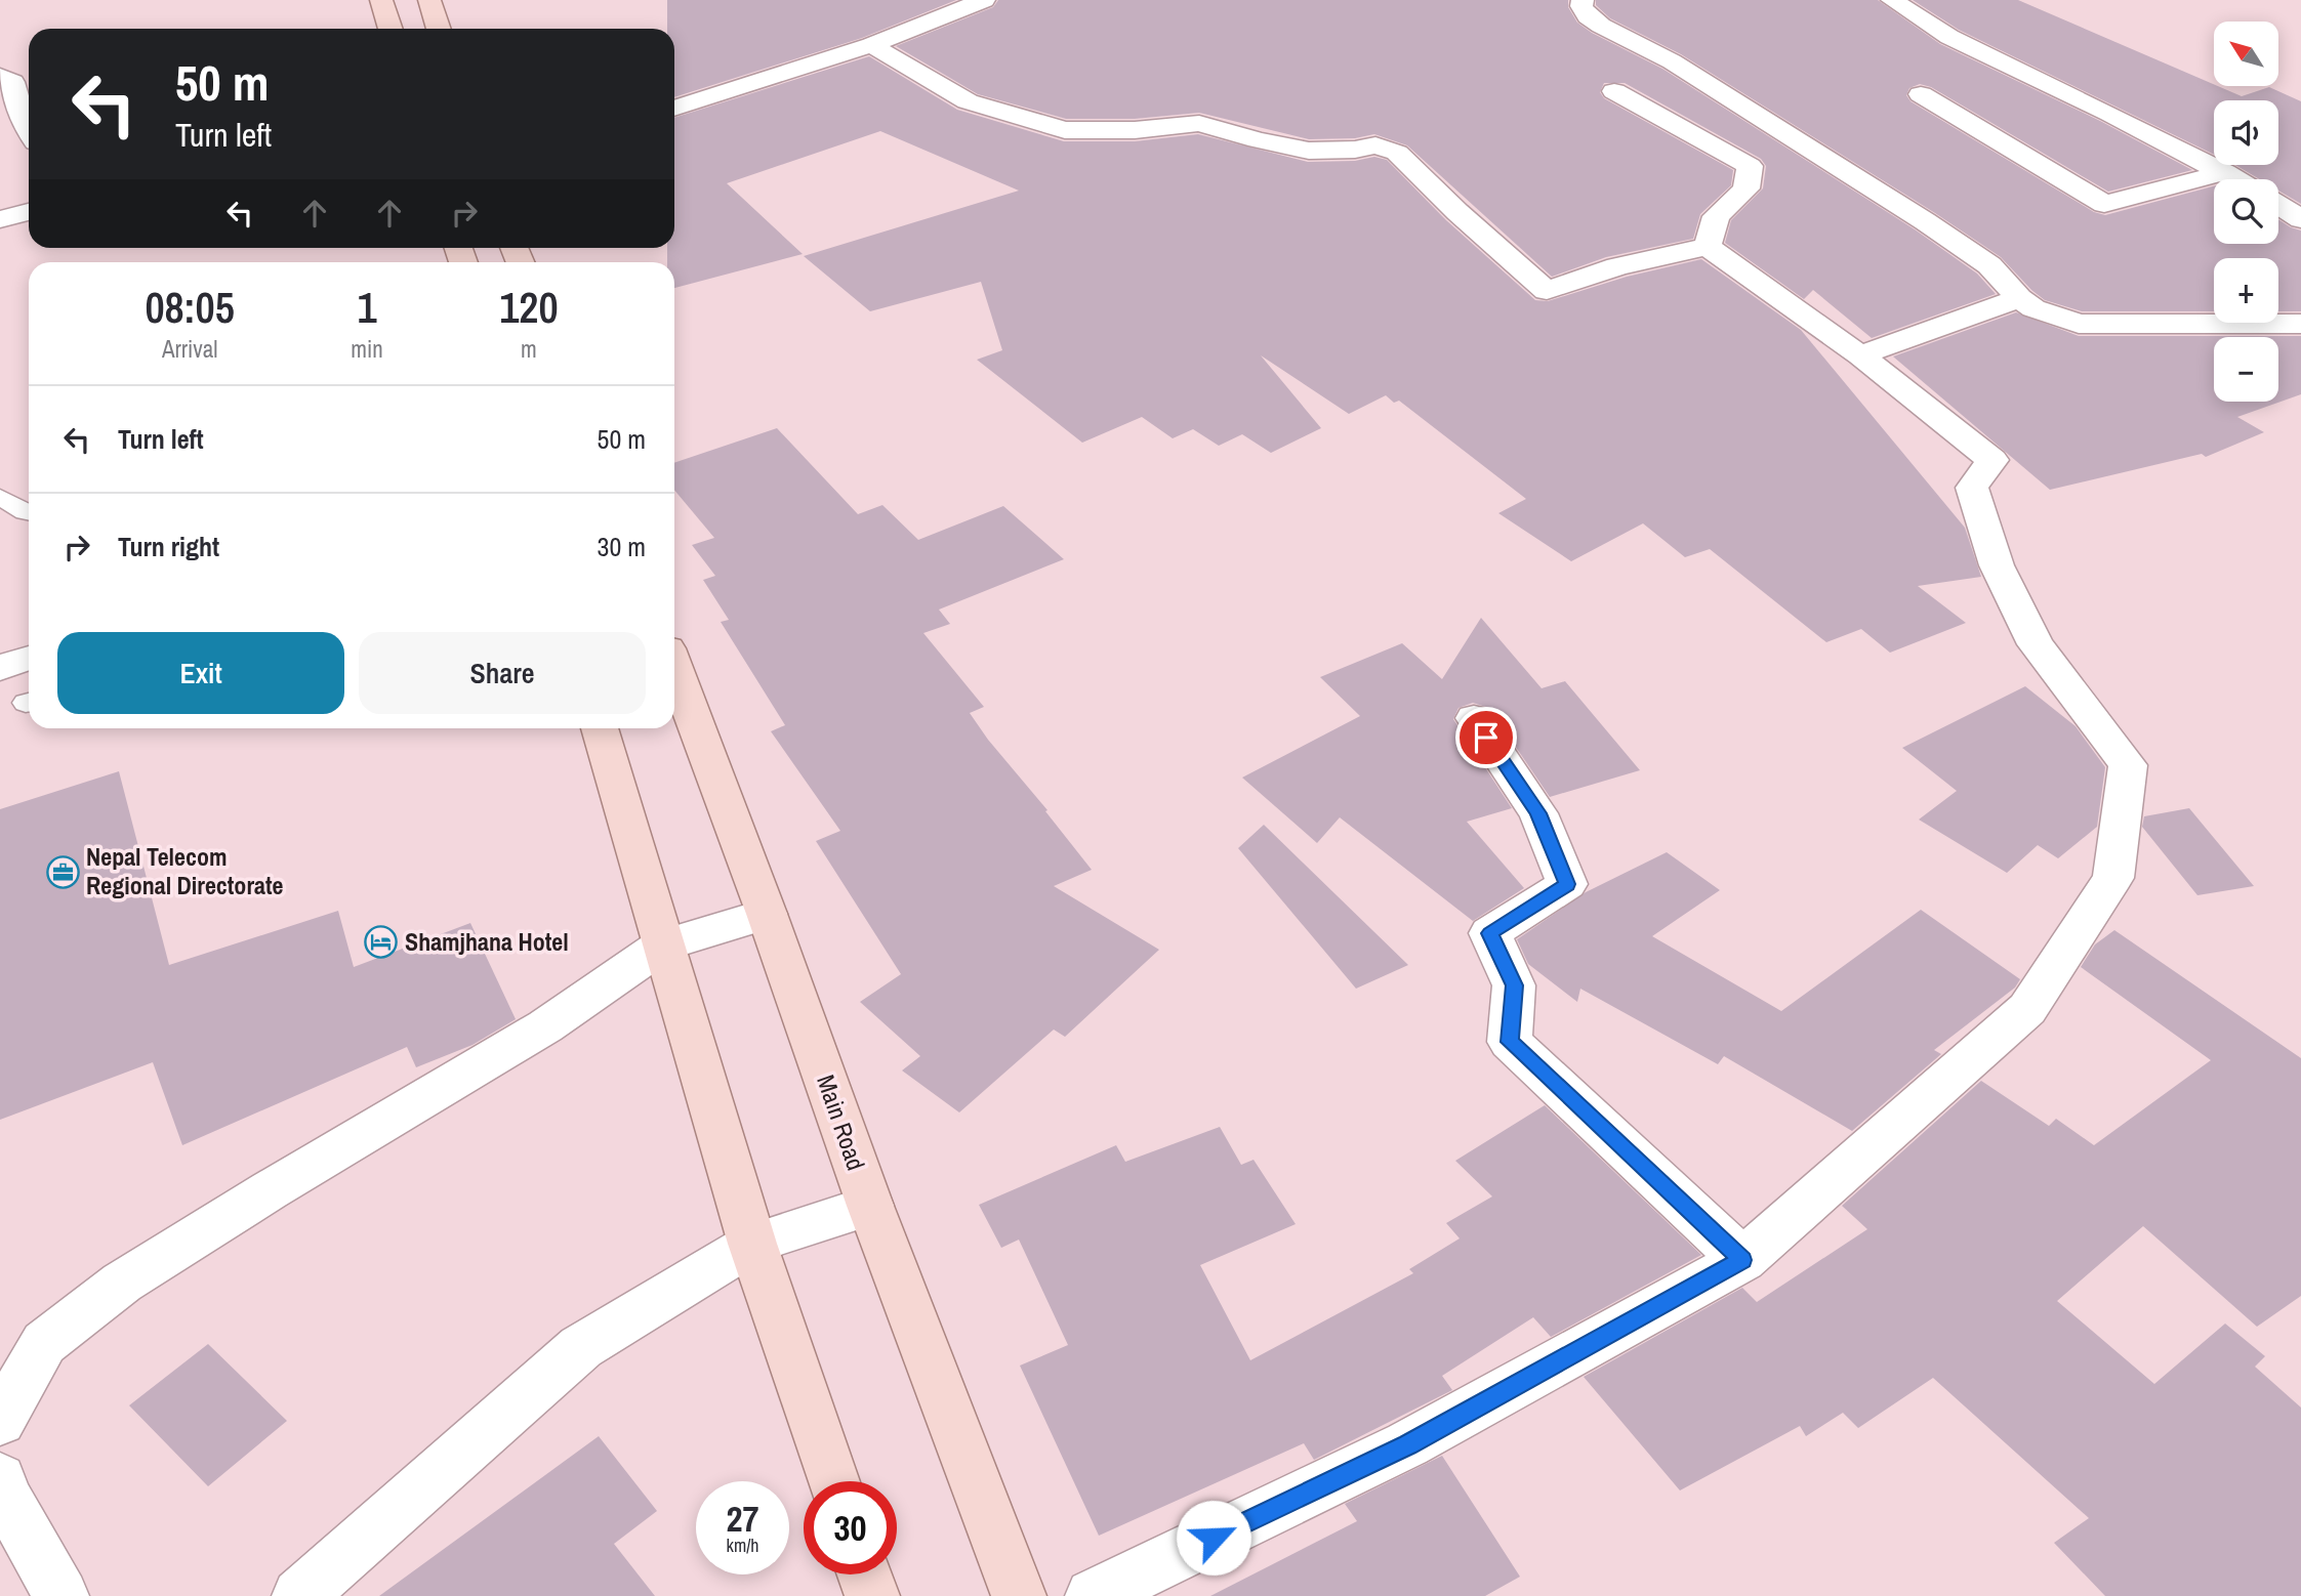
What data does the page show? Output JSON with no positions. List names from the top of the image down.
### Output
{
  "streets": {
    "main road": ["Main Road"]
  },
  "places": {
    "office": ["Nepal Telecom Regional Directorate"],
    "hotel": ["Shamjhana Hotel"]
  },
  "north": "top left",
  "page": {
    "map_buttons": ["+", "−"],
    "turn": ["50 m", "Turn left"],
    "eta": [
      "08:05",
      "Arrival",
      "1",
      "min",
      "120",
      "m"
    ],
    "list": [
      {
        "name": "Turn left",
        "value": "50 m"
      },
      {
        "name": "Turn right",
        "value": "30 m"
      }
    ],
    "buttons": ["Exit", "Share"],
    "speed": "27 km/h",
    "limit": "30"
  }
}
